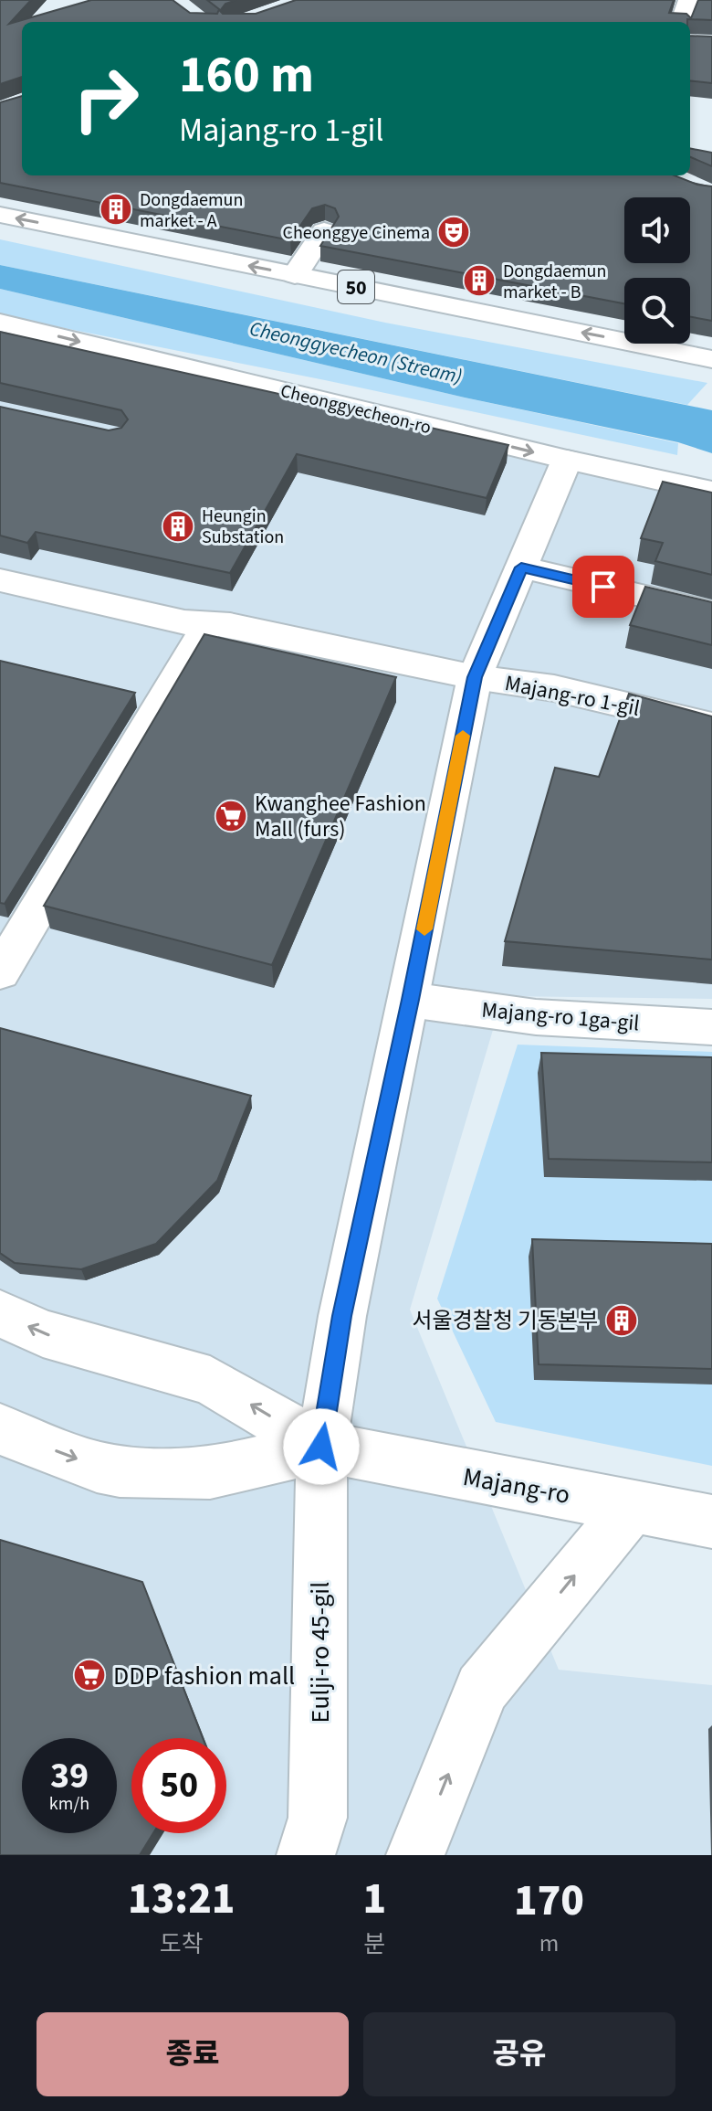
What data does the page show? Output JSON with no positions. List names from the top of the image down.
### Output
{
  "streets": {
    "main road": [
      "50",
      "Cheonggyecheon-ro",
      "Majang-ro 1-gil",
      "Majang-ro 1ga-gil",
      "Majang-ro",
      "Eulji-ro 45-gil"
    ]
  },
  "crossings": [
    ["Cheonggyecheon-ro", "Majang-ro 1-gil"],
    ["Majang-ro 1-gil", "Majang-ro 1ga-gil"],
    ["Majang-ro 1-gil", "Majang-ro"],
    ["Majang-ro 1-gil", "Eulji-ro 45-gil"],
    ["Majang-ro", "Eulji-ro 45-gil"]
  ],
  "water": ["Cheonggyecheon (Stream)"],
  "places": {
    "building": [
      "Dongdaemun market - A",
      "Dongdaemun market - B",
      "Heungin Substation",
      "서울경찰청 기동본부"
    ],
    "theatre": ["Cheonggye Cinema"],
    "supermarket": ["Kwanghee Fashion Mall (furs)", "DDP fashion mall"]
  },
  "page": {
    "turn": ["160 m", "Majang-ro 1-gil"],
    "speed": "39 km/h",
    "limit": "50",
    "eta": [
      "13:21",
      "도착",
      "1",
      "분",
      "170",
      "m"
    ],
    "buttons": ["종료", "공유"]
  }
}
